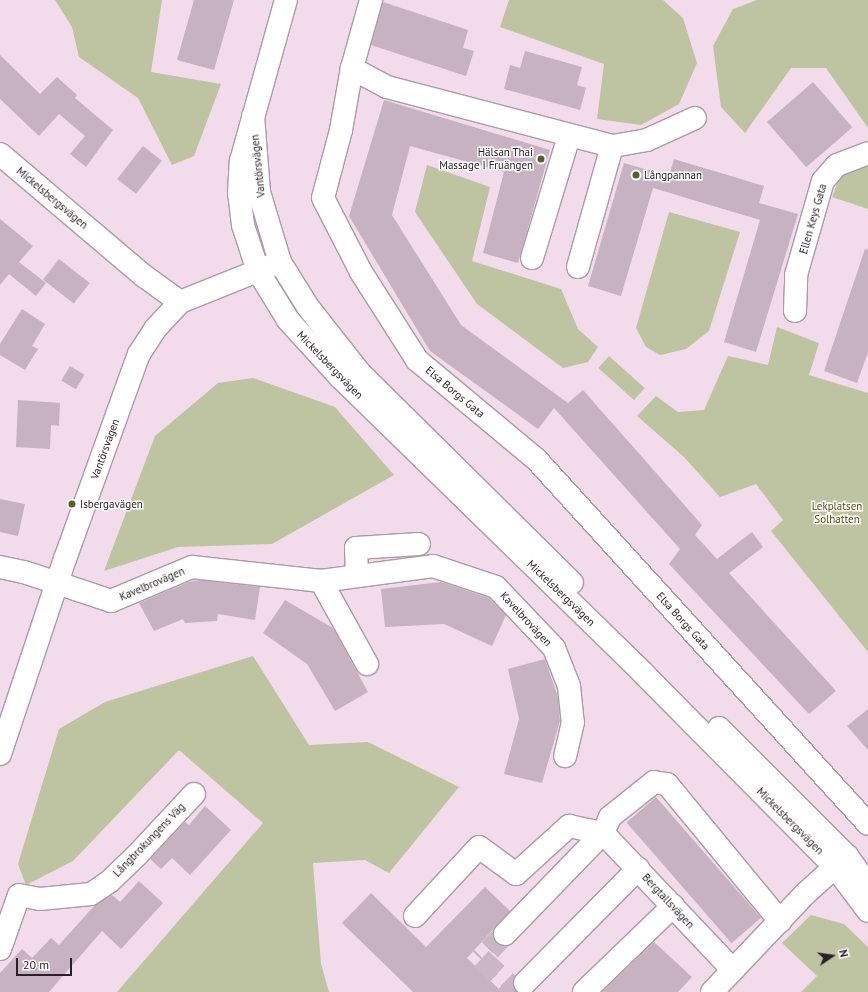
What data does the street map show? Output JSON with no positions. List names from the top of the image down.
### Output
{
  "streets": {
    "street": [
      "Vantörsvägen",
      "Mickelsbergsvägen",
      "Ellen Keys Gata",
      "Elsa Borgs Gata",
      "Kavelbrovägen",
      "Långbrokungens Väg",
      "Bergtallsvägen"
    ]
  },
  "crossings": [
    ["Vantörsvägen", "Mickelsbergsvägen"],
    ["Vantörsvägen", "Kavelbrovägen"]
  ],
  "parks": ["Lekplatsen Solhatten"],
  "places": ["Hälsan Thai Massage I Fruängen", "Långpannan", "Isbergavägen"],
  "scale_bar": "20 m",
  "north": "right"
}
